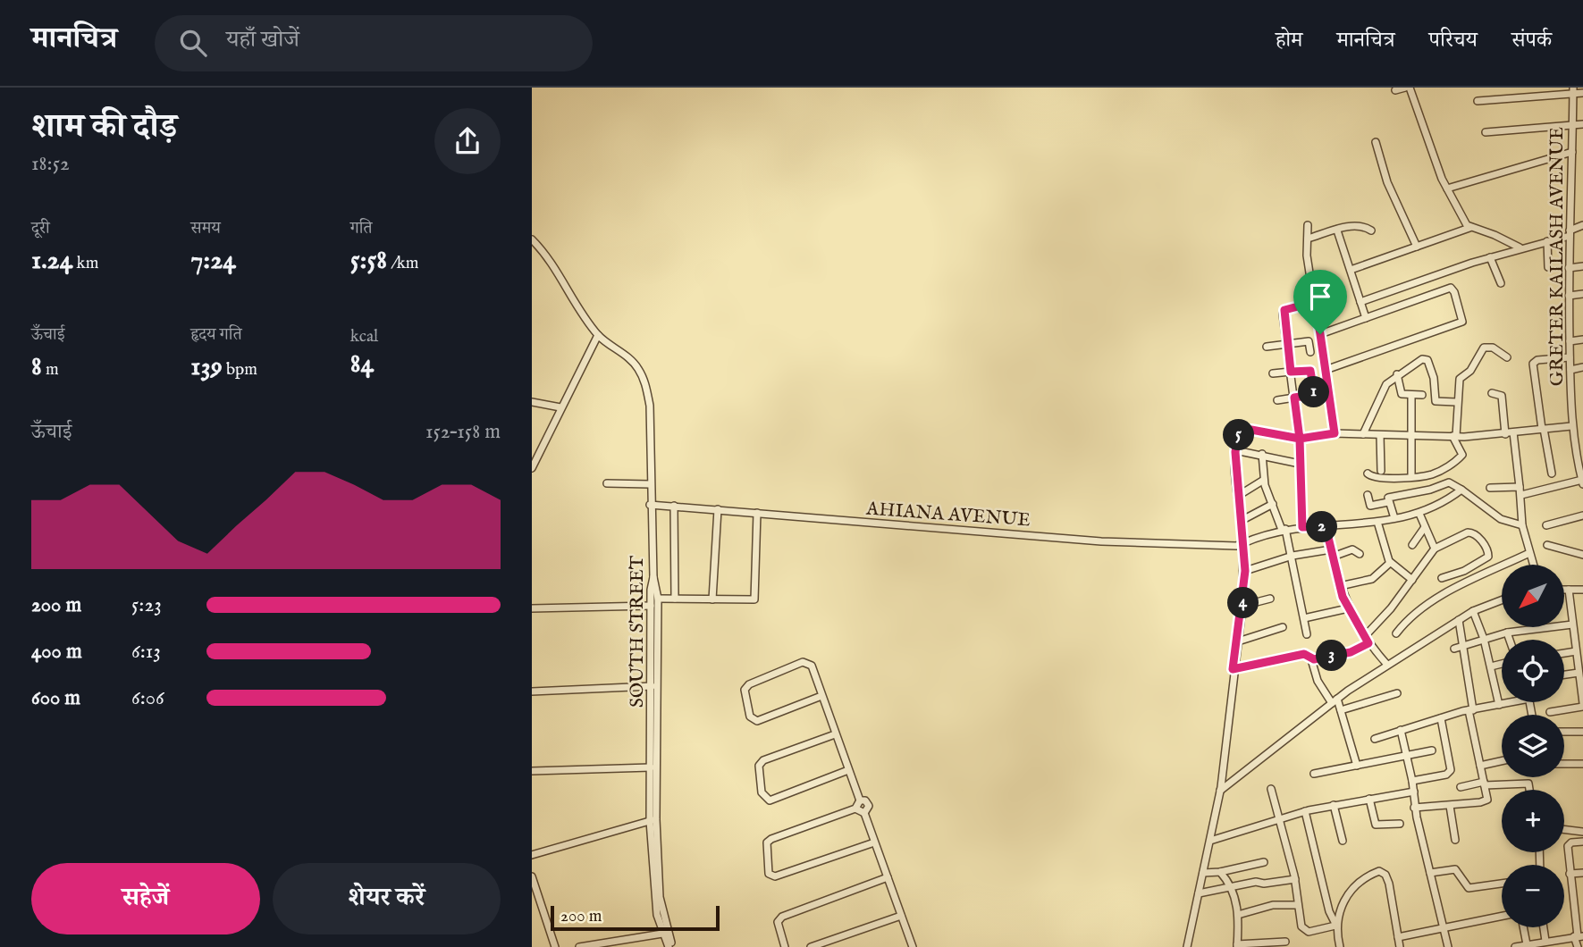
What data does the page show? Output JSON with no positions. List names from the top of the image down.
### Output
{
  "streets": {
    "street": ["GRETER KAILASH AVENUE", "AHIANA AVENUE", "SOUTH STREET"]
  },
  "crossings": [
    ["AHIANA AVENUE", "SOUTH STREET"]
  ],
  "scale_bar": "200 m",
  "north": "bottom left",
  "page": {
    "header": "मानचित्र",
    "search": "यहाँ खोजें",
    "nav": [
      "होम",
      "मानचित्र",
      "परिचय",
      "संपर्क"
    ],
    "heading": ["शाम की दौड़", "18:52"],
    "stats": [
      ["दूरी", "1.24 km"],
      ["समय", "7:24"],
      ["गति", "5:58 /km"],
      ["ऊँचाई", "8 m"],
      ["हृदय गति", "139 bpm"],
      ["kcal", "84"]
    ],
    "pins": [
      "1",
      "5",
      "2",
      "4",
      "3"
    ],
    "chart": ["ऊँचाई", "152–158 m"],
    "map_buttons": ["+", "−"],
    "list": [
      {
        "name": "200 m",
        "note": "5:23"
      },
      {
        "name": "400 m",
        "note": "6:13"
      },
      {
        "name": "600 m",
        "note": "6:06"
      }
    ],
    "buttons": ["सहेजें", "शेयर करें"],
    "scale": "200 m"
  }
}
